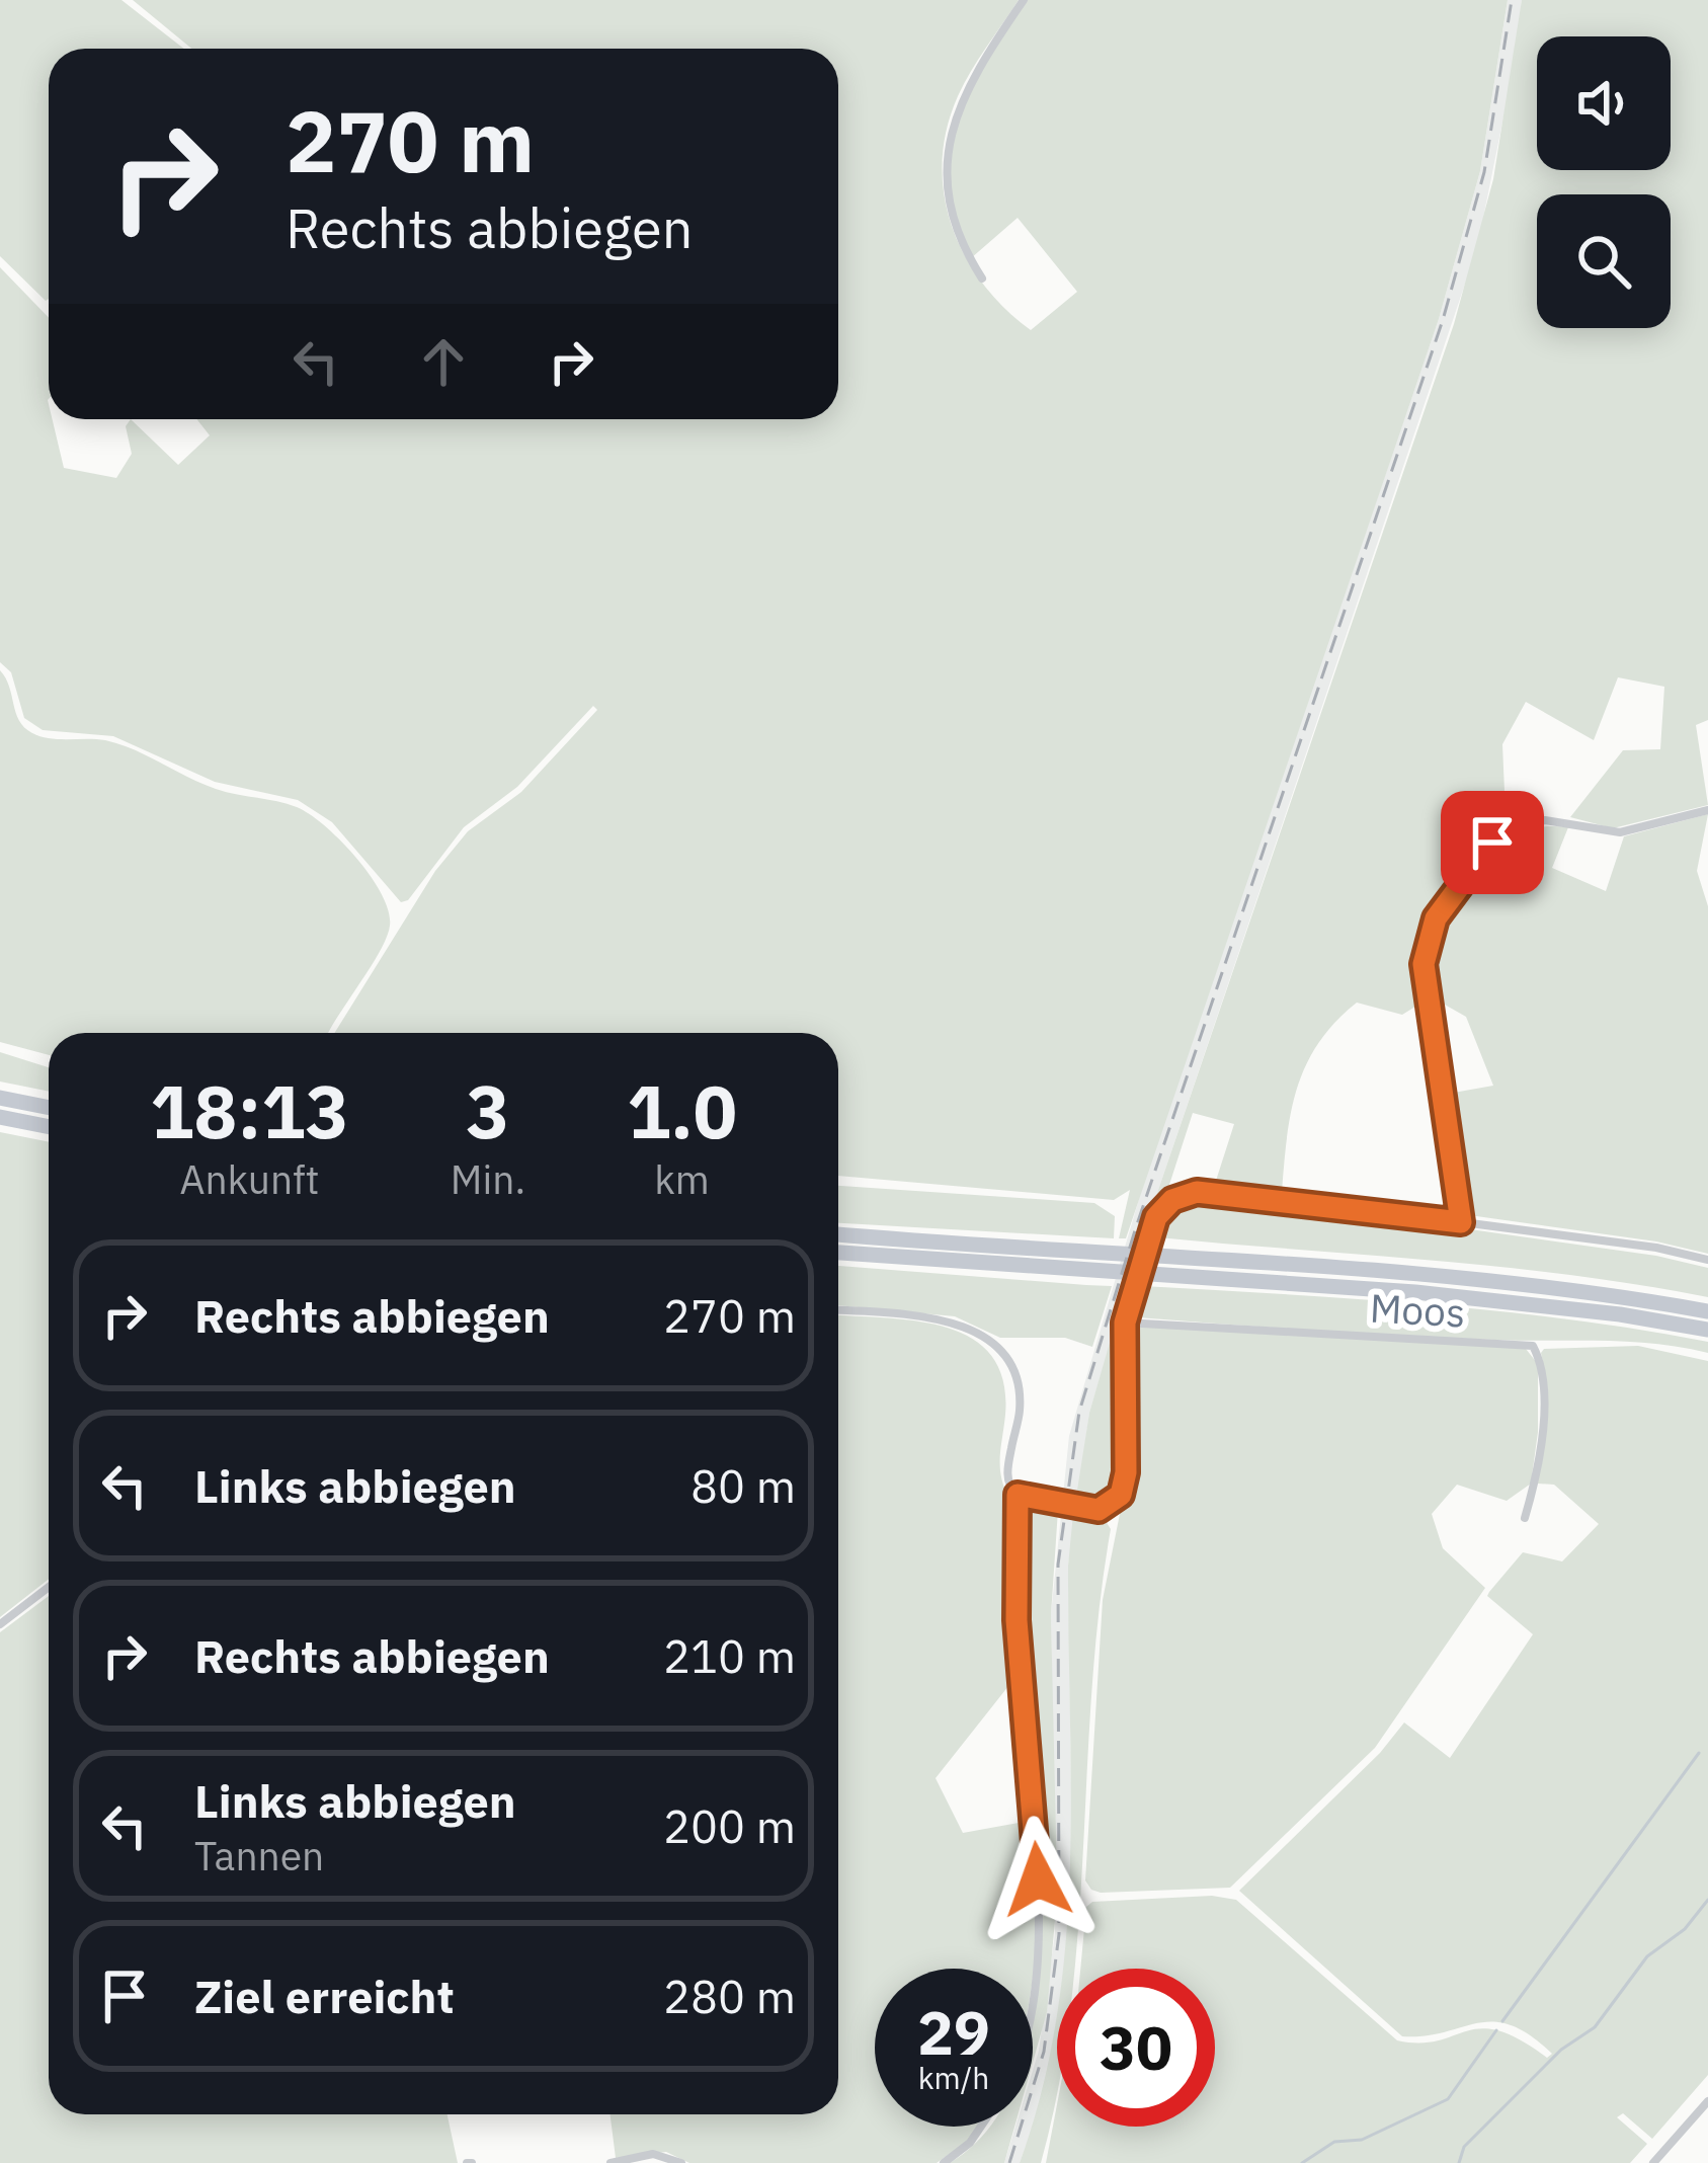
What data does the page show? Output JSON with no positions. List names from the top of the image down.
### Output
{
  "streets": {
    "street": ["Moos"]
  },
  "page": {
    "turn": ["270 m", "Rechts abbiegen"],
    "eta": [
      "18:13",
      "Ankunft",
      "3",
      "Min.",
      "1.0",
      "km"
    ],
    "list": [
      {
        "name": "Rechts abbiegen",
        "value": "270 m"
      },
      {
        "name": "Links abbiegen",
        "value": "80 m"
      },
      {
        "name": "Rechts abbiegen",
        "value": "210 m"
      },
      {
        "name": "Links abbiegen",
        "note": "Tannen",
        "value": "200 m"
      },
      {
        "name": "Ziel erreicht",
        "value": "280 m"
      }
    ],
    "speed": "29 km/h",
    "limit": "30"
  }
}
